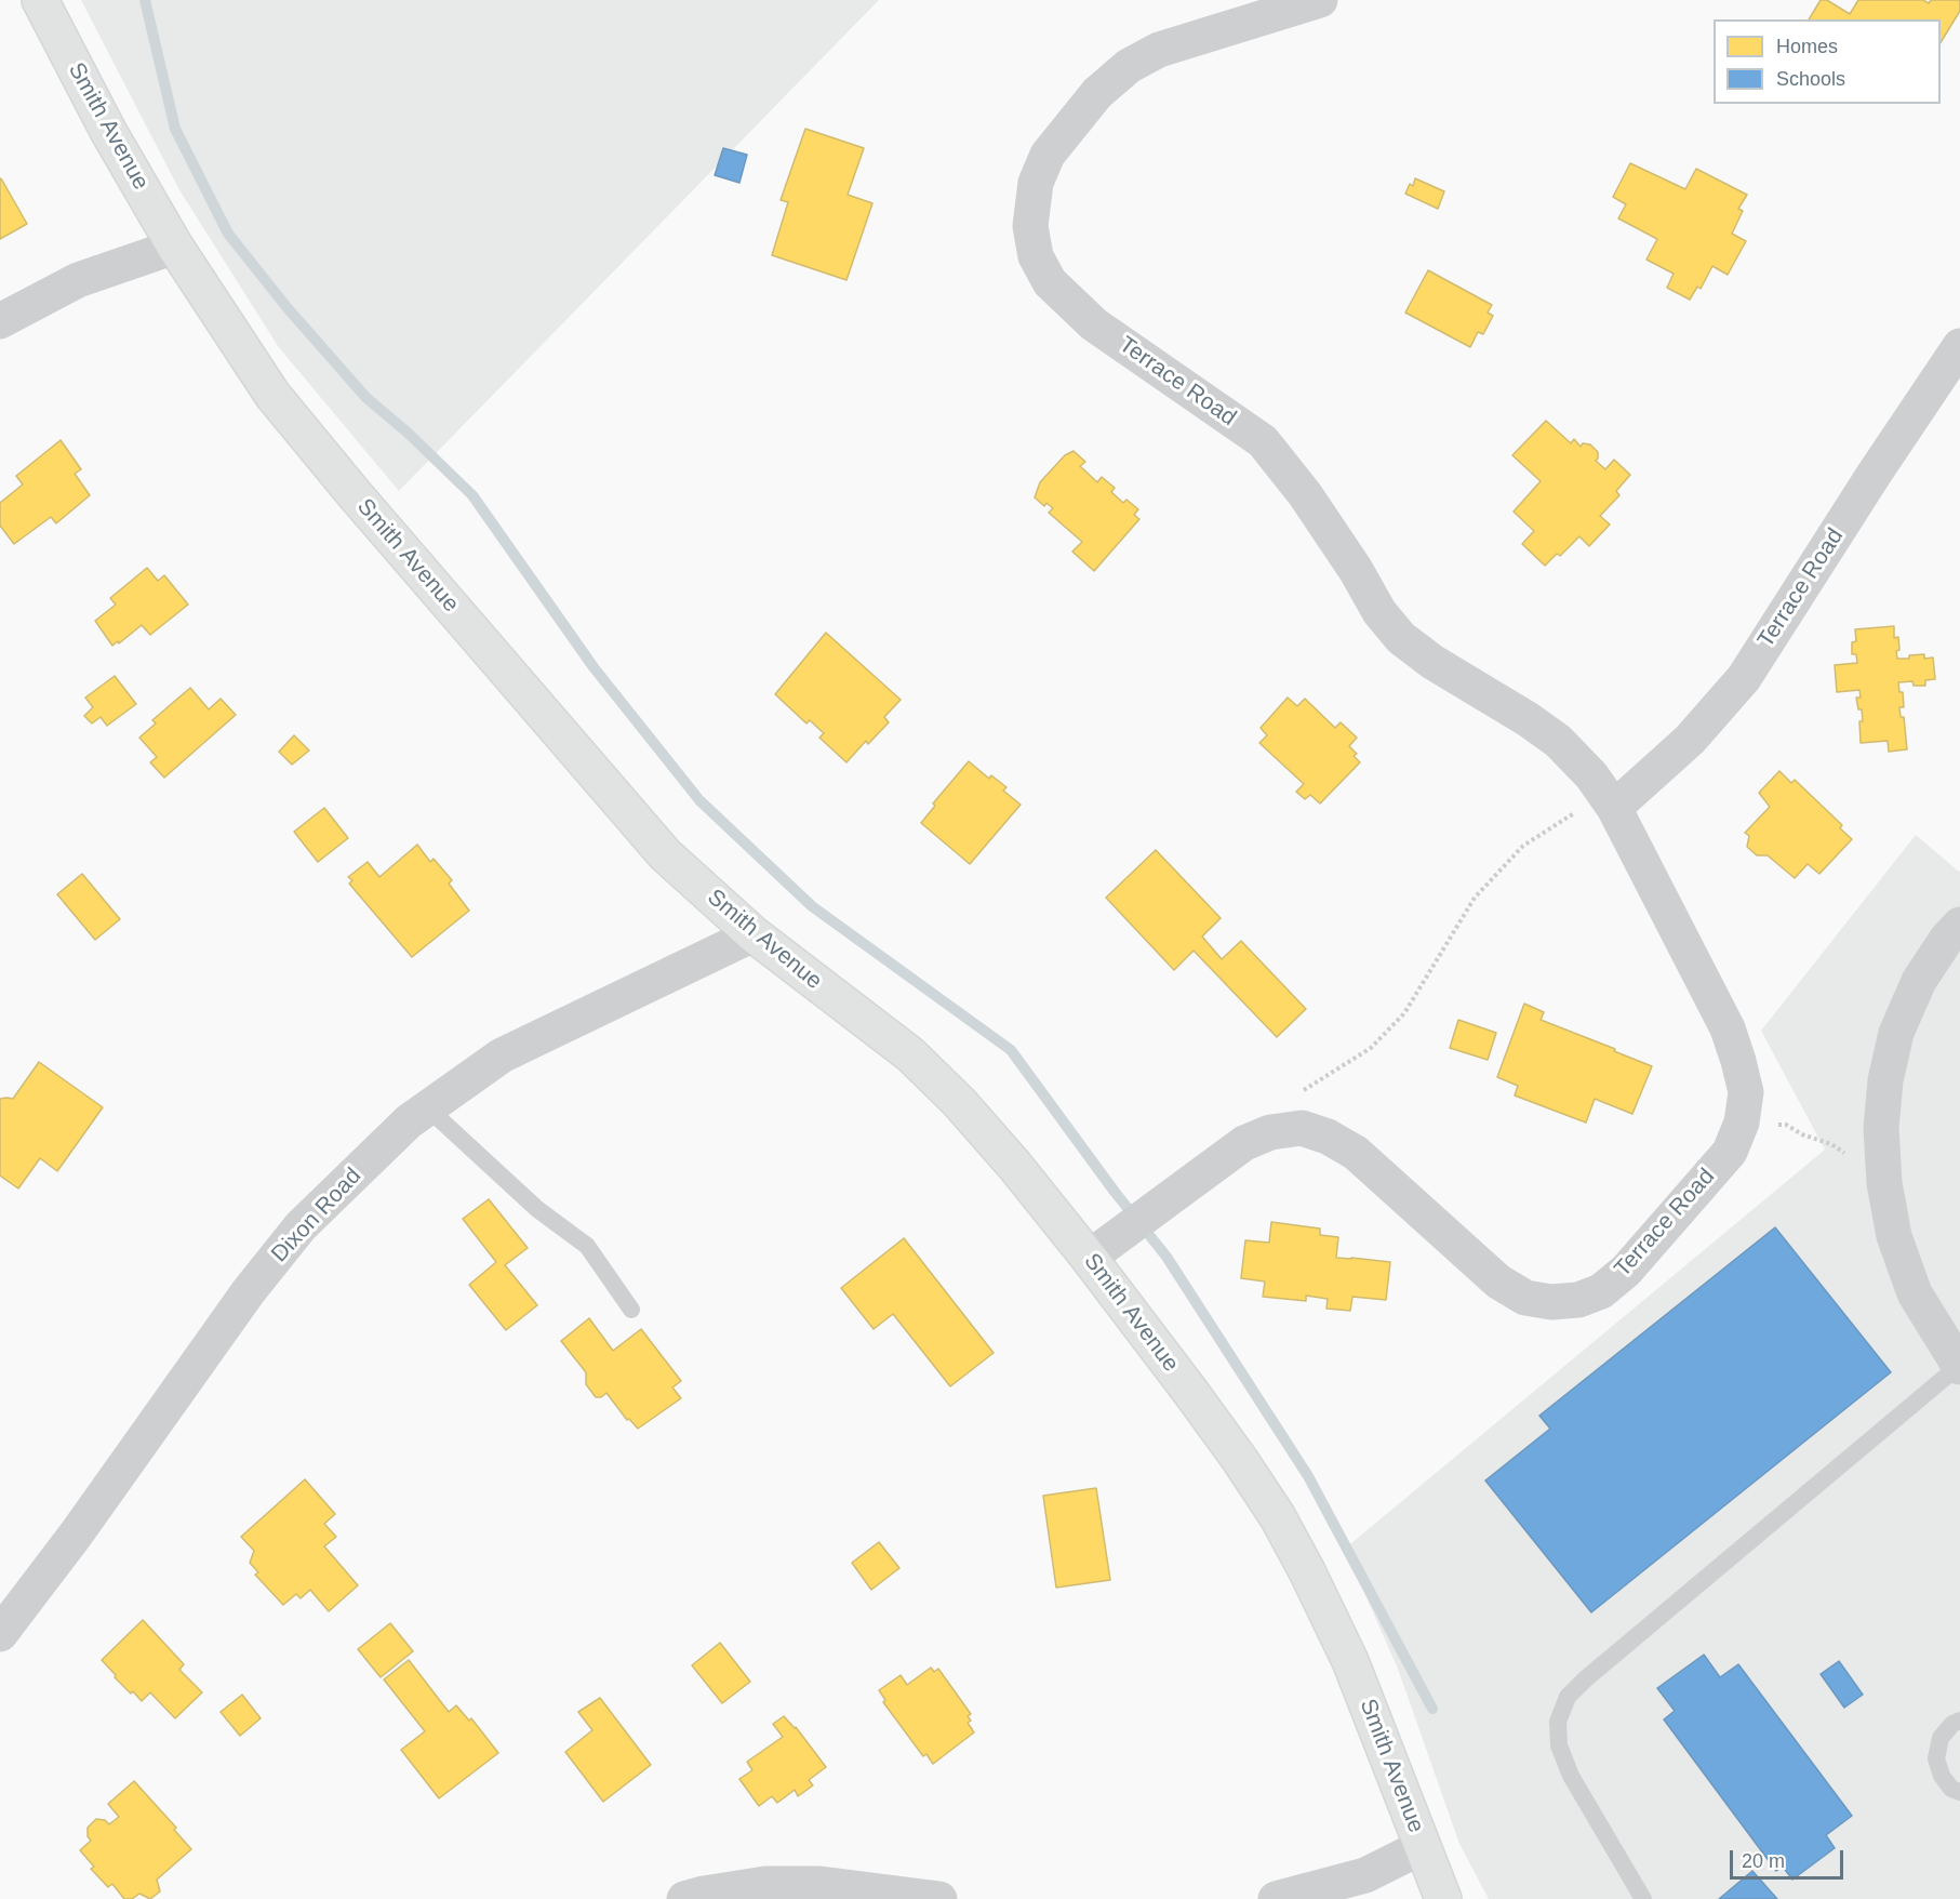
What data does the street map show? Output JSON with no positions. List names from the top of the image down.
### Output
{
  "streets": {
    "main road": ["Smith Avenue"],
    "street": ["Terrace Road", "Dixon Road"]
  },
  "crossings": [
    ["Smith Avenue", "Terrace Road"],
    ["Smith Avenue", "Dixon Road"]
  ],
  "legend": ["Homes", "Schools"],
  "scale_bar": "20 m"
}
